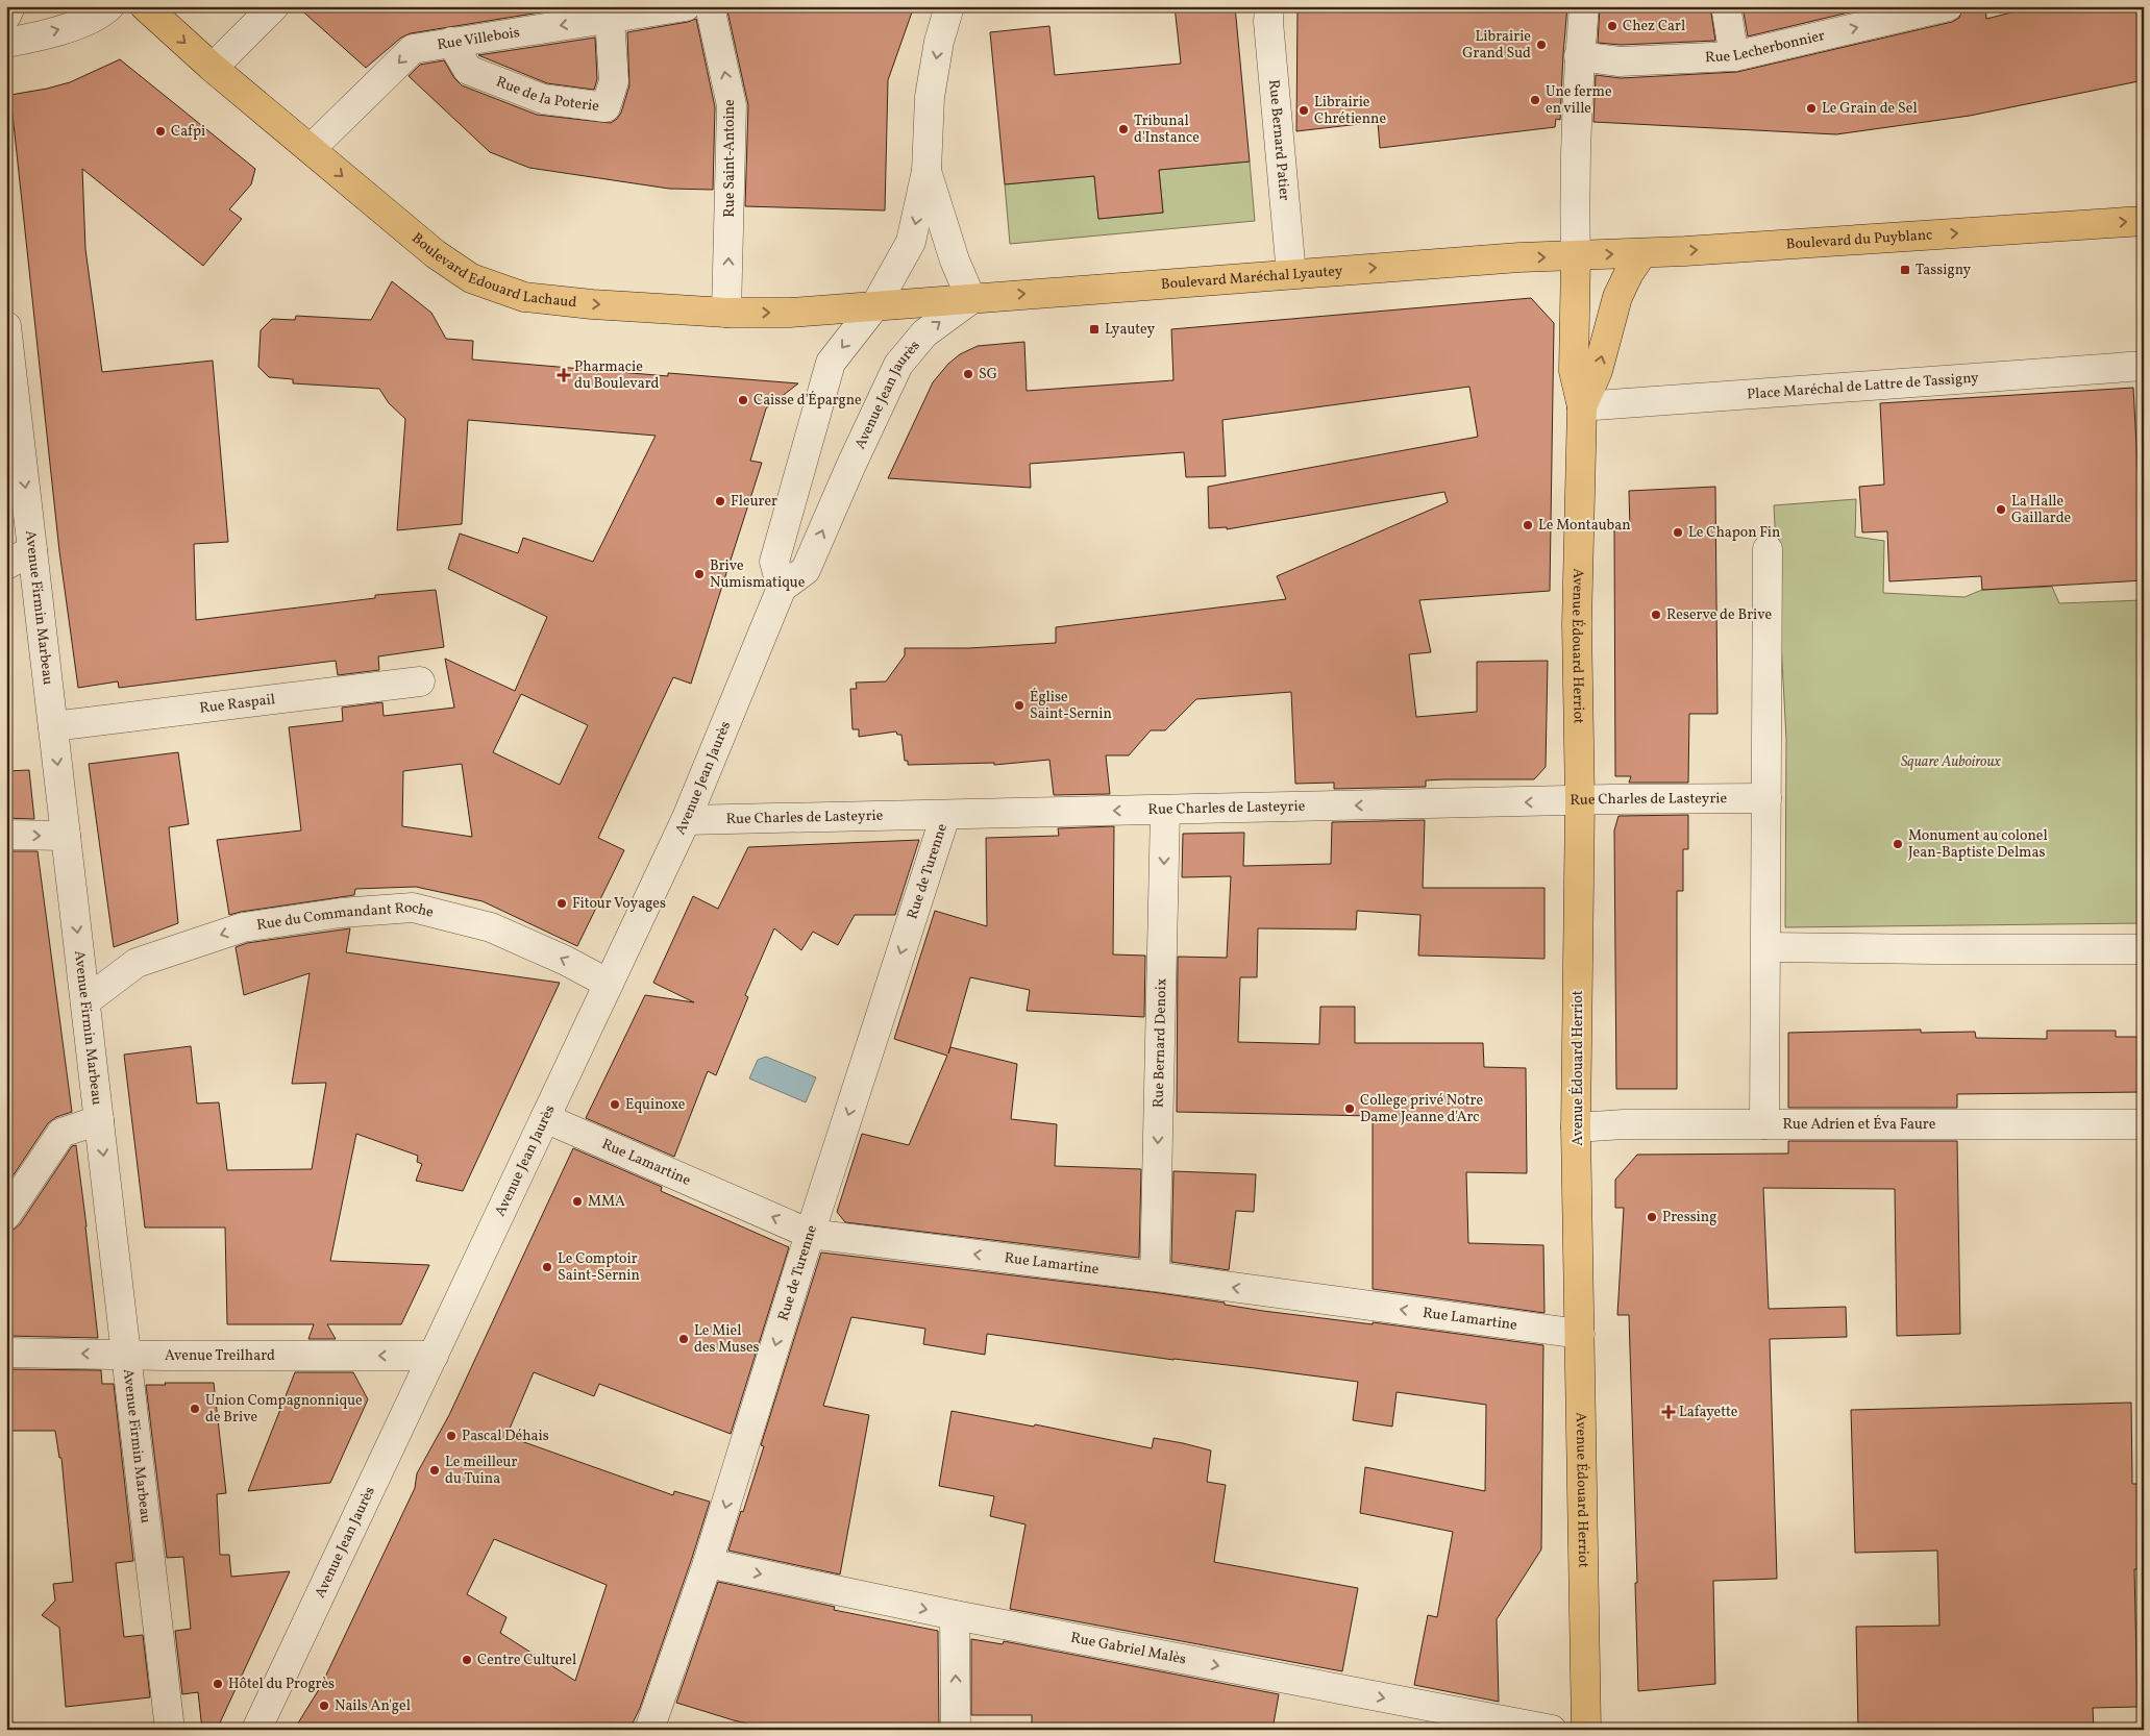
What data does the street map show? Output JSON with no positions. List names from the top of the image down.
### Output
{
  "streets": {
    "main road": [
      "Boulevard du Puyblanc",
      "Boulevard Edouard Lachaud",
      "Boulevard Maréchal Lyautey",
      "Avenue Édouard Herriot"
    ],
    "street": [
      "Rue Villebois",
      "Rue Lecherbonnier",
      "Rue de la Poterie",
      "Rue Bernard Patier",
      "Rue Saint-Antoine",
      "Place Maréchal de Lattre de Tassigny",
      "Avenue Jean Jaurès",
      "Avenue Firmin Marbeau",
      "Rue Raspail",
      "Rue Charles de Lasteyrie",
      "Rue de Turenne",
      "Rue du Commandant Roche",
      "Rue Bernard Denoix",
      "Rue Adrien et Éva Faure",
      "Rue Lamartine",
      "Avenue Treilhard",
      "Rue Gabriel Malès"
    ]
  },
  "crossings": [
    ["Rue Villebois", "Rue de la Poterie"],
    ["Rue Villebois", "Boulevard Edouard Lachaud"],
    ["Rue Bernard Patier", "Boulevard Maréchal Lyautey"],
    ["Rue Saint-Antoine", "Boulevard Edouard Lachaud"],
    ["Boulevard du Puyblanc", "Boulevard Maréchal Lyautey"],
    ["Boulevard du Puyblanc", "Avenue Édouard Herriot"],
    ["Boulevard Edouard Lachaud", "Boulevard Maréchal Lyautey"],
    ["Boulevard Maréchal Lyautey", "Avenue Jean Jaurès"],
    ["Boulevard Maréchal Lyautey", "Avenue Édouard Herriot"],
    ["Place Maréchal de Lattre de Tassigny", "Avenue Édouard Herriot"],
    ["Avenue Jean Jaurès", "Rue Charles de Lasteyrie"],
    ["Avenue Jean Jaurès", "Rue du Commandant Roche"],
    ["Avenue Jean Jaurès", "Rue Lamartine"],
    ["Avenue Jean Jaurès", "Avenue Treilhard"],
    ["Avenue Firmin Marbeau", "Rue Raspail"],
    ["Avenue Firmin Marbeau", "Rue du Commandant Roche"],
    ["Avenue Firmin Marbeau", "Avenue Treilhard"],
    ["Avenue Édouard Herriot", "Rue Charles de Lasteyrie"],
    ["Avenue Édouard Herriot", "Rue Adrien et Éva Faure"],
    ["Avenue Édouard Herriot", "Rue Lamartine"],
    ["Rue Charles de Lasteyrie", "Rue de Turenne"],
    ["Rue Charles de Lasteyrie", "Rue Bernard Denoix"],
    ["Rue de Turenne", "Rue Lamartine"],
    ["Rue de Turenne", "Rue Gabriel Malès"],
    ["Rue Bernard Denoix", "Rue Lamartine"]
  ],
  "one_way": [
    "Rue Villebois",
    "Rue Lecherbonnier",
    "Boulevard du Puyblanc",
    "Boulevard Edouard Lachaud",
    "Boulevard Maréchal Lyautey",
    "Avenue Firmin Marbeau",
    "Rue Charles de Lasteyrie",
    "Rue de Turenne",
    "Rue du Commandant Roche",
    "Rue Bernard Denoix",
    "Rue Lamartine",
    "Avenue Treilhard",
    "Rue Gabriel Malès"
  ],
  "parks": ["Square Auboiroux"],
  "places": {
    "other": [
      "Chez Carl",
      "Librairie Grand Sud",
      "Une ferme en ville",
      "Le Grain de Sel",
      "Librairie Chrétienne",
      "Tribunal d'Instance",
      "Cafpi",
      "SG",
      "Caisse d'Épargne",
      "Fleurer",
      "La Halle Gaillarde",
      "Le Montauban",
      "Le Chapon Fin",
      "Brive Numismatique",
      "Reserve de Brive",
      "Église Saint-Sernin",
      "Monument au colonel Jean-Baptiste Delmas",
      "Fitour Voyages",
      "Equinoxe",
      "College privé Notre Dame Jeanne d'Arc",
      "MMA",
      "Pressing",
      "Le Comptoir Saint-Sernin",
      "Le Miel des Muses",
      "Union Compagnonnique de Brive",
      "Pascal Déhais",
      "Le meilleur du Tuina",
      "Centre Culturel",
      "Hôtel du Progrès",
      "Nails An'gel"
    ],
    "transit": ["Tassigny", "Lyautey"],
    "health": ["Pharmacie du Boulevard", "Lafayette"]
  }
}
